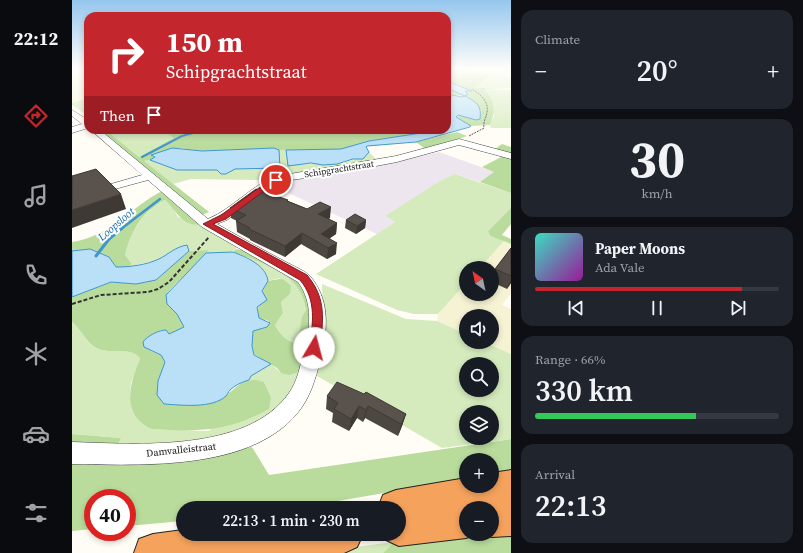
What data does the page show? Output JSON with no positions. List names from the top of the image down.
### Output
{
  "streets": {
    "street": ["Schipgrachtstraat", "Damvalleistraat"]
  },
  "crossings": [
    ["Schipgrachtstraat", "Damvalleistraat"]
  ],
  "water": ["Loopsloot"],
  "north": "top left",
  "page": {
    "tabs": "22:12",
    "tile": [
      "Climate",
      ["30", "km/h"],
      ["Range · 66%", "330 km"],
      ["Arrival", "22:13"]
    ],
    "turn": ["150 m", "Schipgrachtstraat"],
    "heat": ["−", "20°", "+"],
    "then": "Then",
    "song": ["Paper Moons", "Ada Vale"],
    "map_buttons": ["+", "−"],
    "limit": "40",
    "trip": "22:13 · 1 min · 230 m"
  }
}
